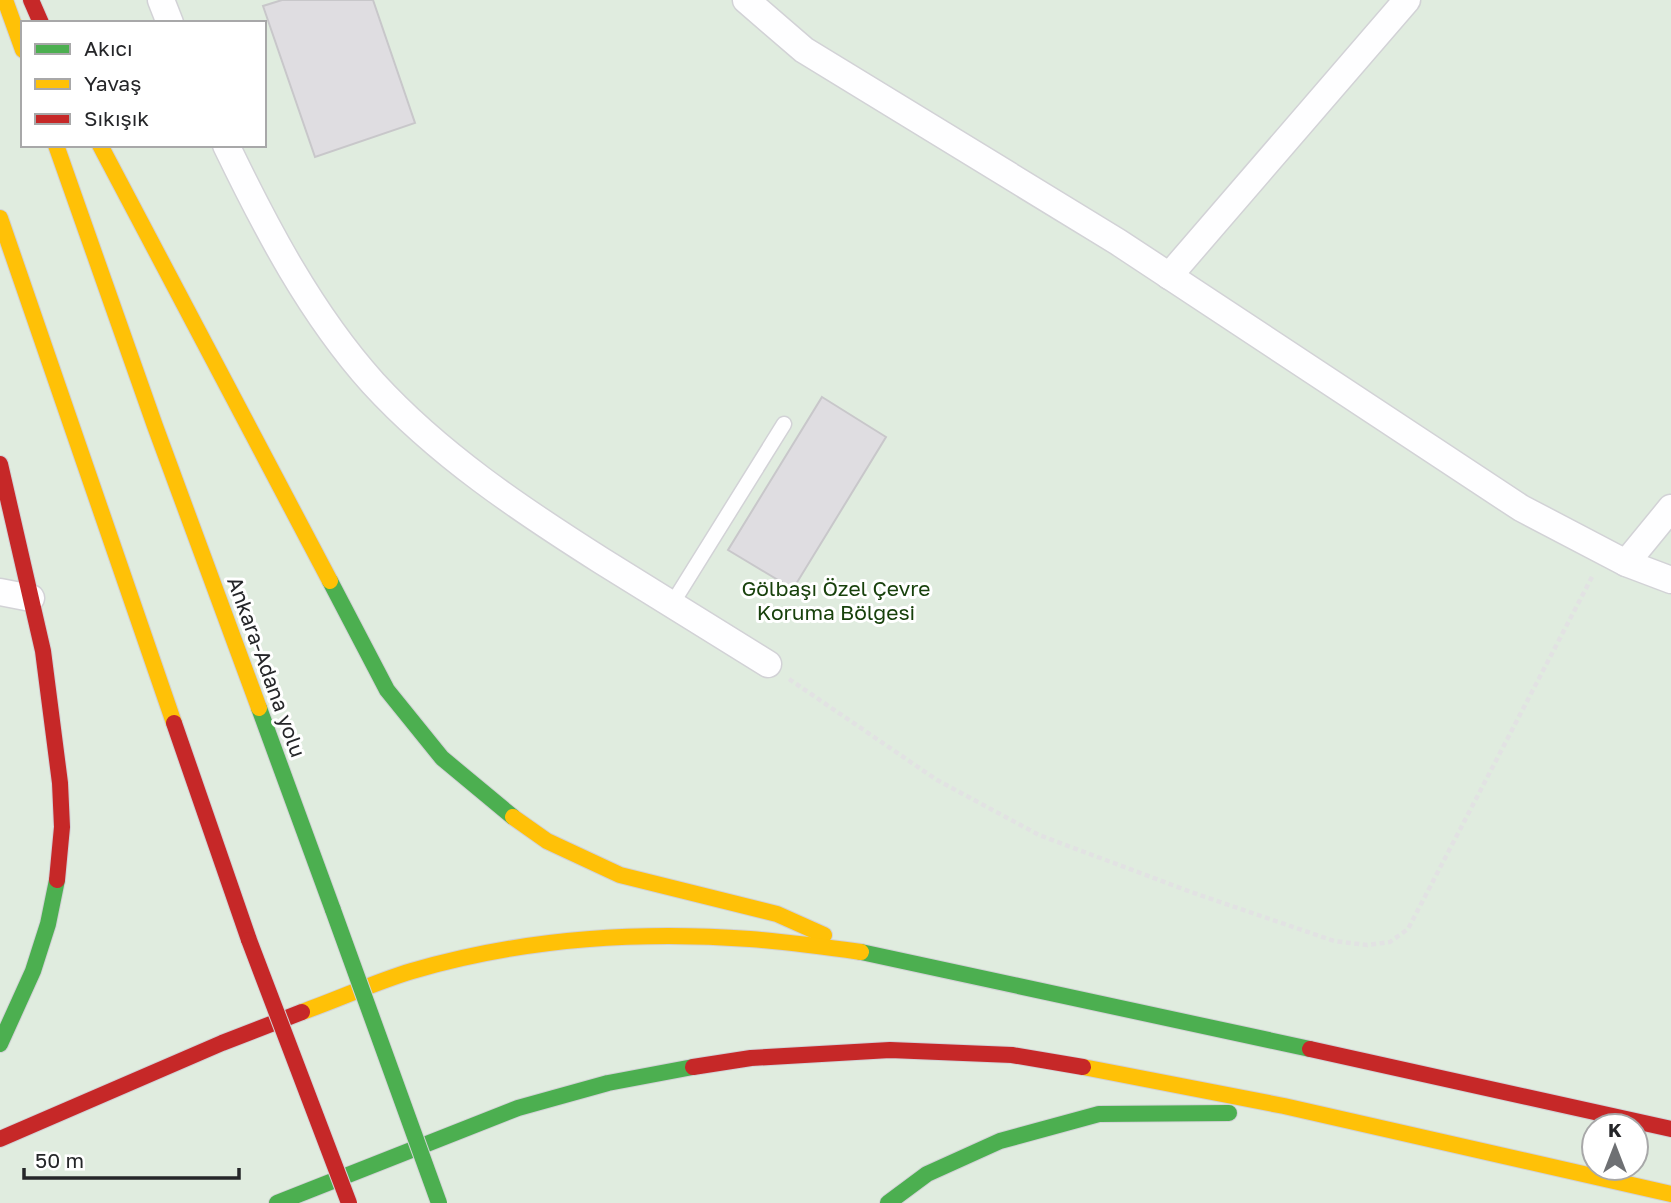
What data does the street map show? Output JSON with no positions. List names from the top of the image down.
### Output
{
  "streets": {
    "main road": ["Ankara-Adana yolu"]
  },
  "parks": ["Gölbaşı Özel Çevre Koruma Bölgesi"],
  "legend": ["Akıcı", "Yavaş", "Sıkışık"],
  "scale_bar": "50 m",
  "north": "top"
}
